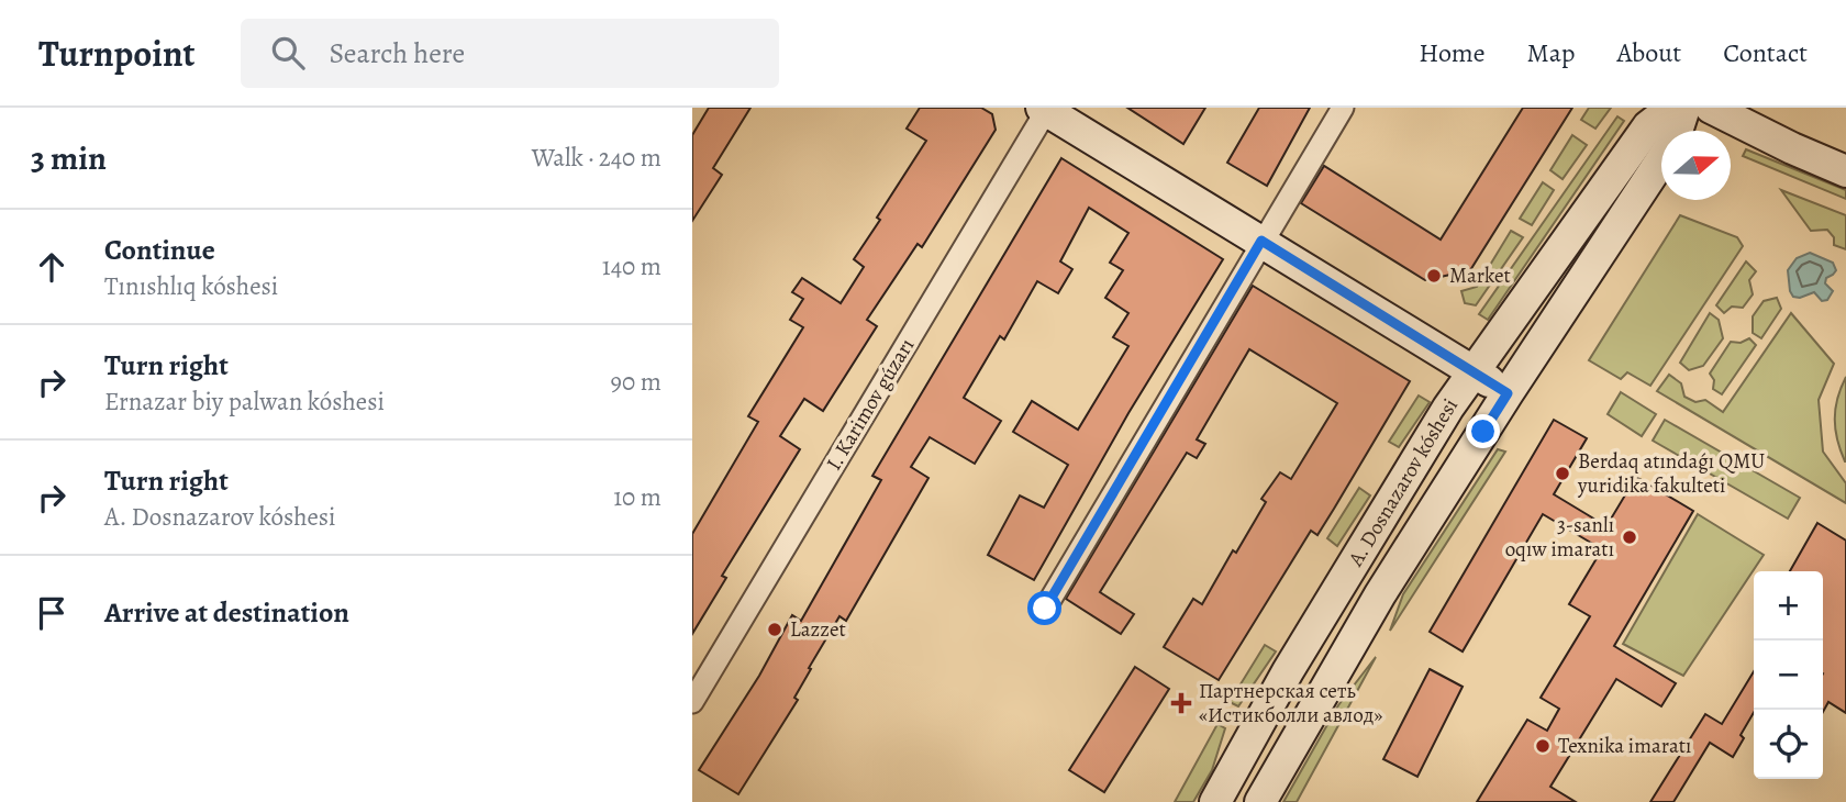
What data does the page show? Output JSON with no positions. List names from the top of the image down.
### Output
{
  "streets": {
    "main road": ["A. Dosnazarov kóshesi"],
    "street": ["I. Karimov gúzarı"]
  },
  "places": {
    "other": [
      "Market",
      "Berdaq atındaǵı QMU yuridika fakulteti",
      "3-sanlı oqıw imaratı",
      "Lazzet",
      "Texnika imaratı"
    ],
    "health": ["Партнерская сеть «Истикболли авлод»"]
  },
  "north": "right",
  "page": {
    "header": "Turnpoint",
    "search": "Search here",
    "nav": [
      "Home",
      "Map",
      "About",
      "Contact"
    ],
    "heading": ["3 min", "Walk · 240 m"],
    "list": [
      ["Continue", "Tınıshlıq kóshesi", "140 m"],
      ["Turn right", "Ernazar biy palwan kóshesi", "90 m"],
      ["Turn right", "A. Dosnazarov kóshesi", "10 m"],
      "Arrive at destination"
    ],
    "map_buttons": ["+", "−"]
  }
}
